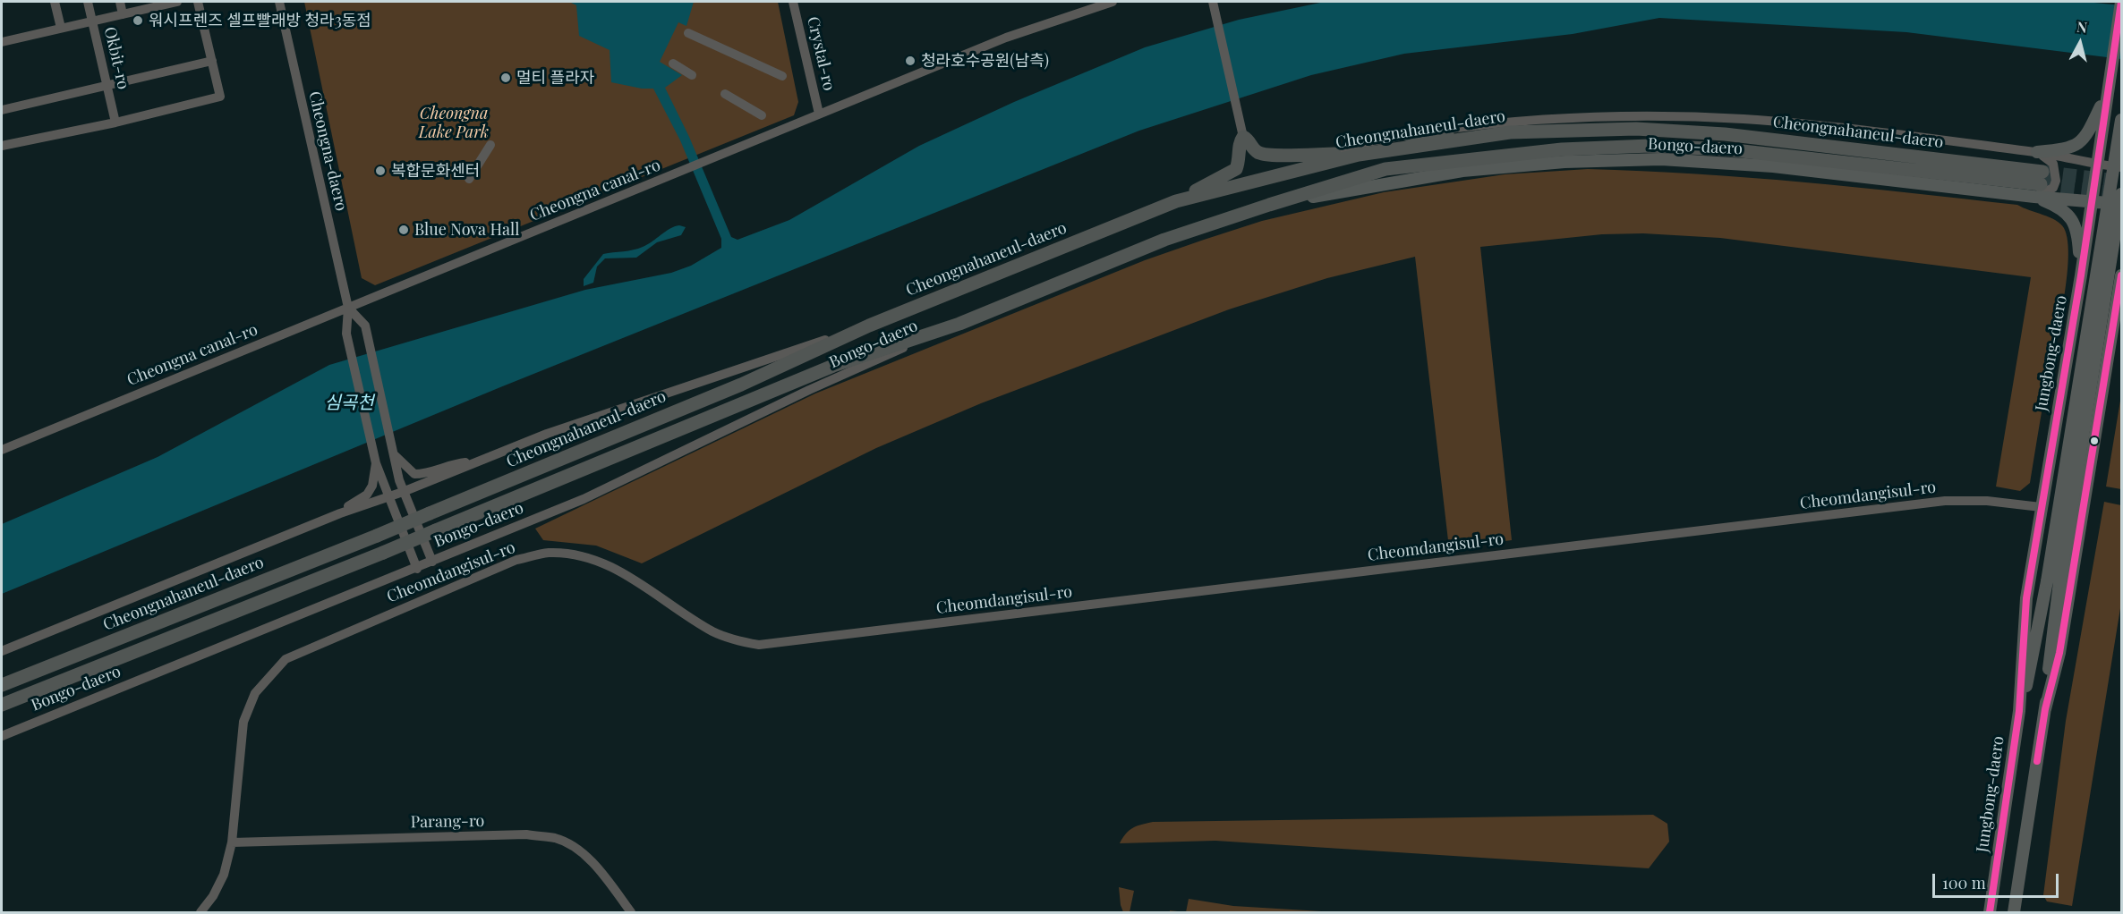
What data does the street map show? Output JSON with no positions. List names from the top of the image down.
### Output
{
  "streets": {
    "highway": ["Cheongnahaneul-daero"],
    "main road": ["Bongo-daero", "Jungbong-daero"],
    "street": [
      "Crystal-ro",
      "Okbit-ro",
      "Cheongna-daero",
      "Cheongna canal-ro",
      "Cheomdangisul-ro",
      "Parang-ro"
    ]
  },
  "crossings": [
    ["Crystal-ro", "Cheongna canal-ro"],
    ["Cheongnahaneul-daero", "Bongo-daero"],
    ["Bongo-daero", "Jungbong-daero"],
    ["Cheongna-daero", "Cheongna canal-ro"],
    ["Jungbong-daero", "Cheomdangisul-ro"],
    ["Cheomdangisul-ro", "Parang-ro"]
  ],
  "water": ["심곡천"],
  "parks": ["Cheongna Lake Park"],
  "places": [
    "워시프렌즈 셀프빨래방 청라3동점",
    "청라호수공원(남측)",
    "멀티 플라자",
    "복합문화센터",
    "Blue Nova Hall"
  ],
  "scale_bar": "100 m",
  "north": "top"
}
